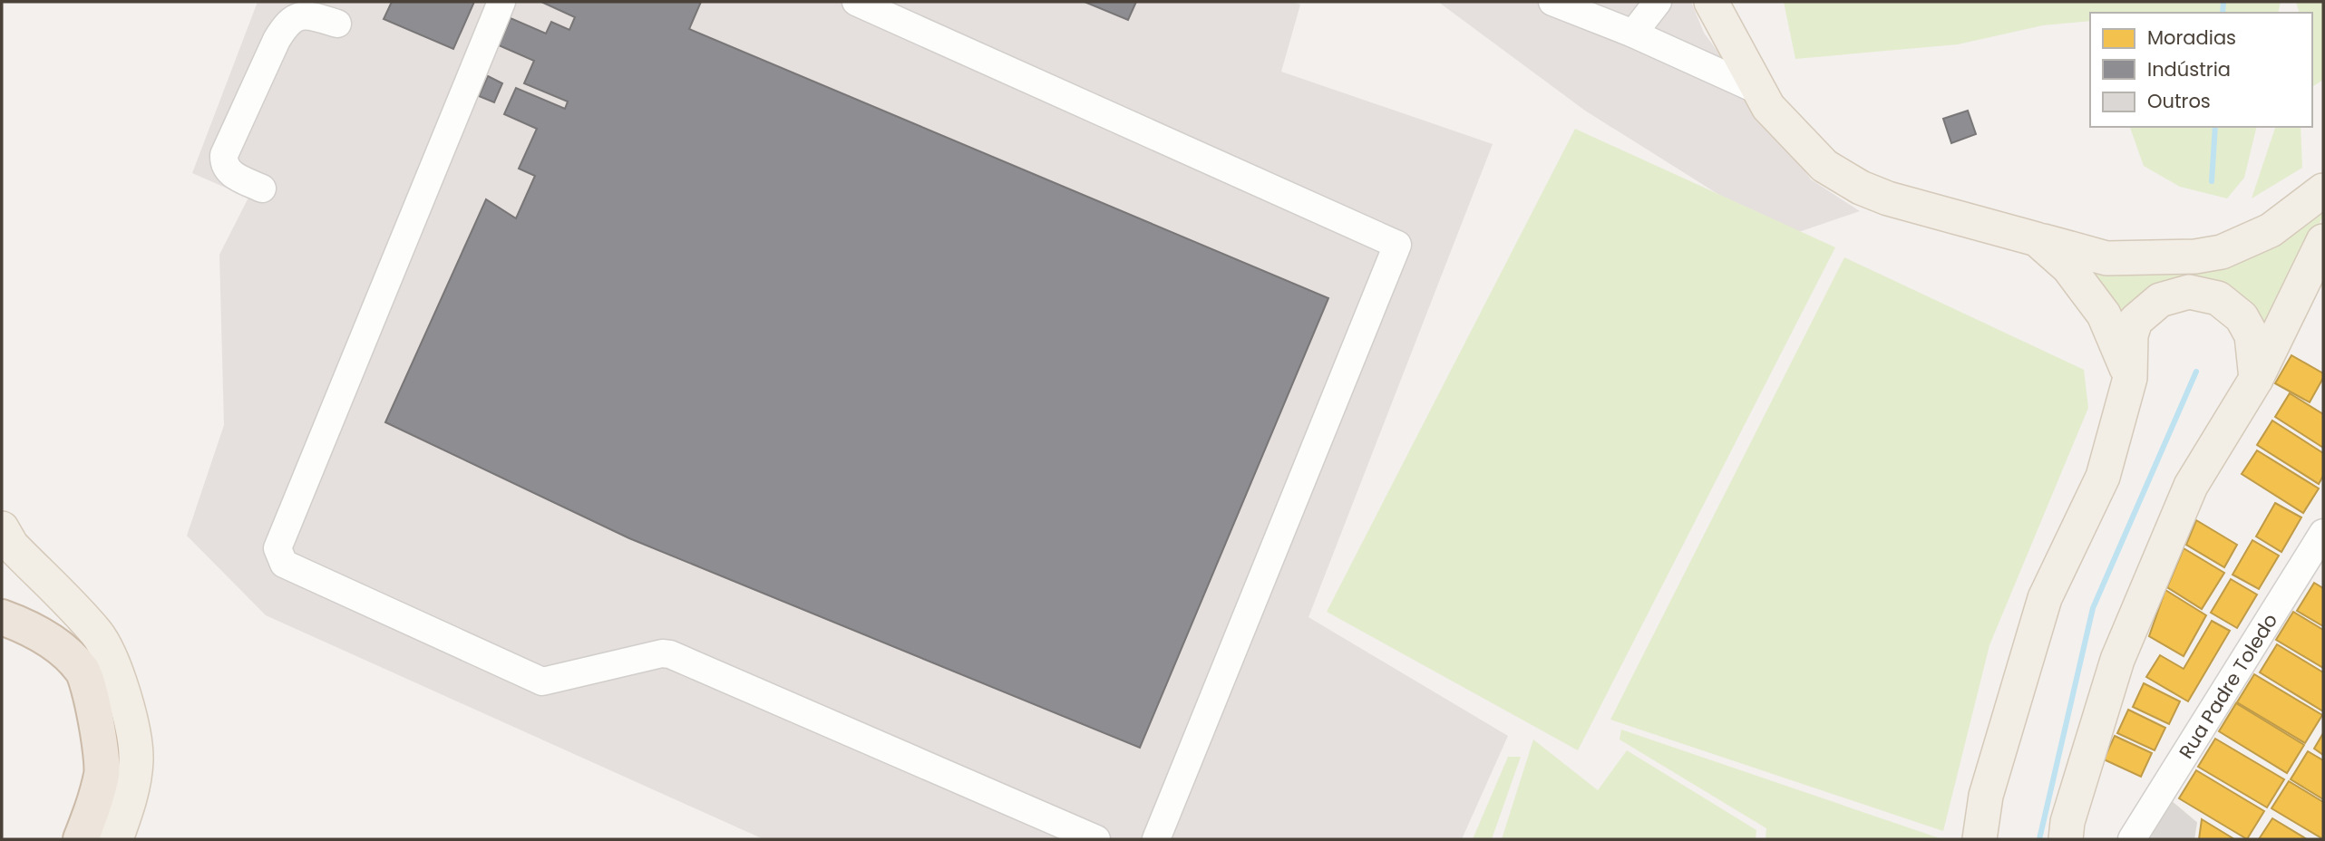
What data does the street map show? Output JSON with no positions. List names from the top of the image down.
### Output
{
  "streets": {
    "street": ["Rua Padre Toledo"]
  },
  "legend": ["Moradias", "Indústria", "Outros"]
}
